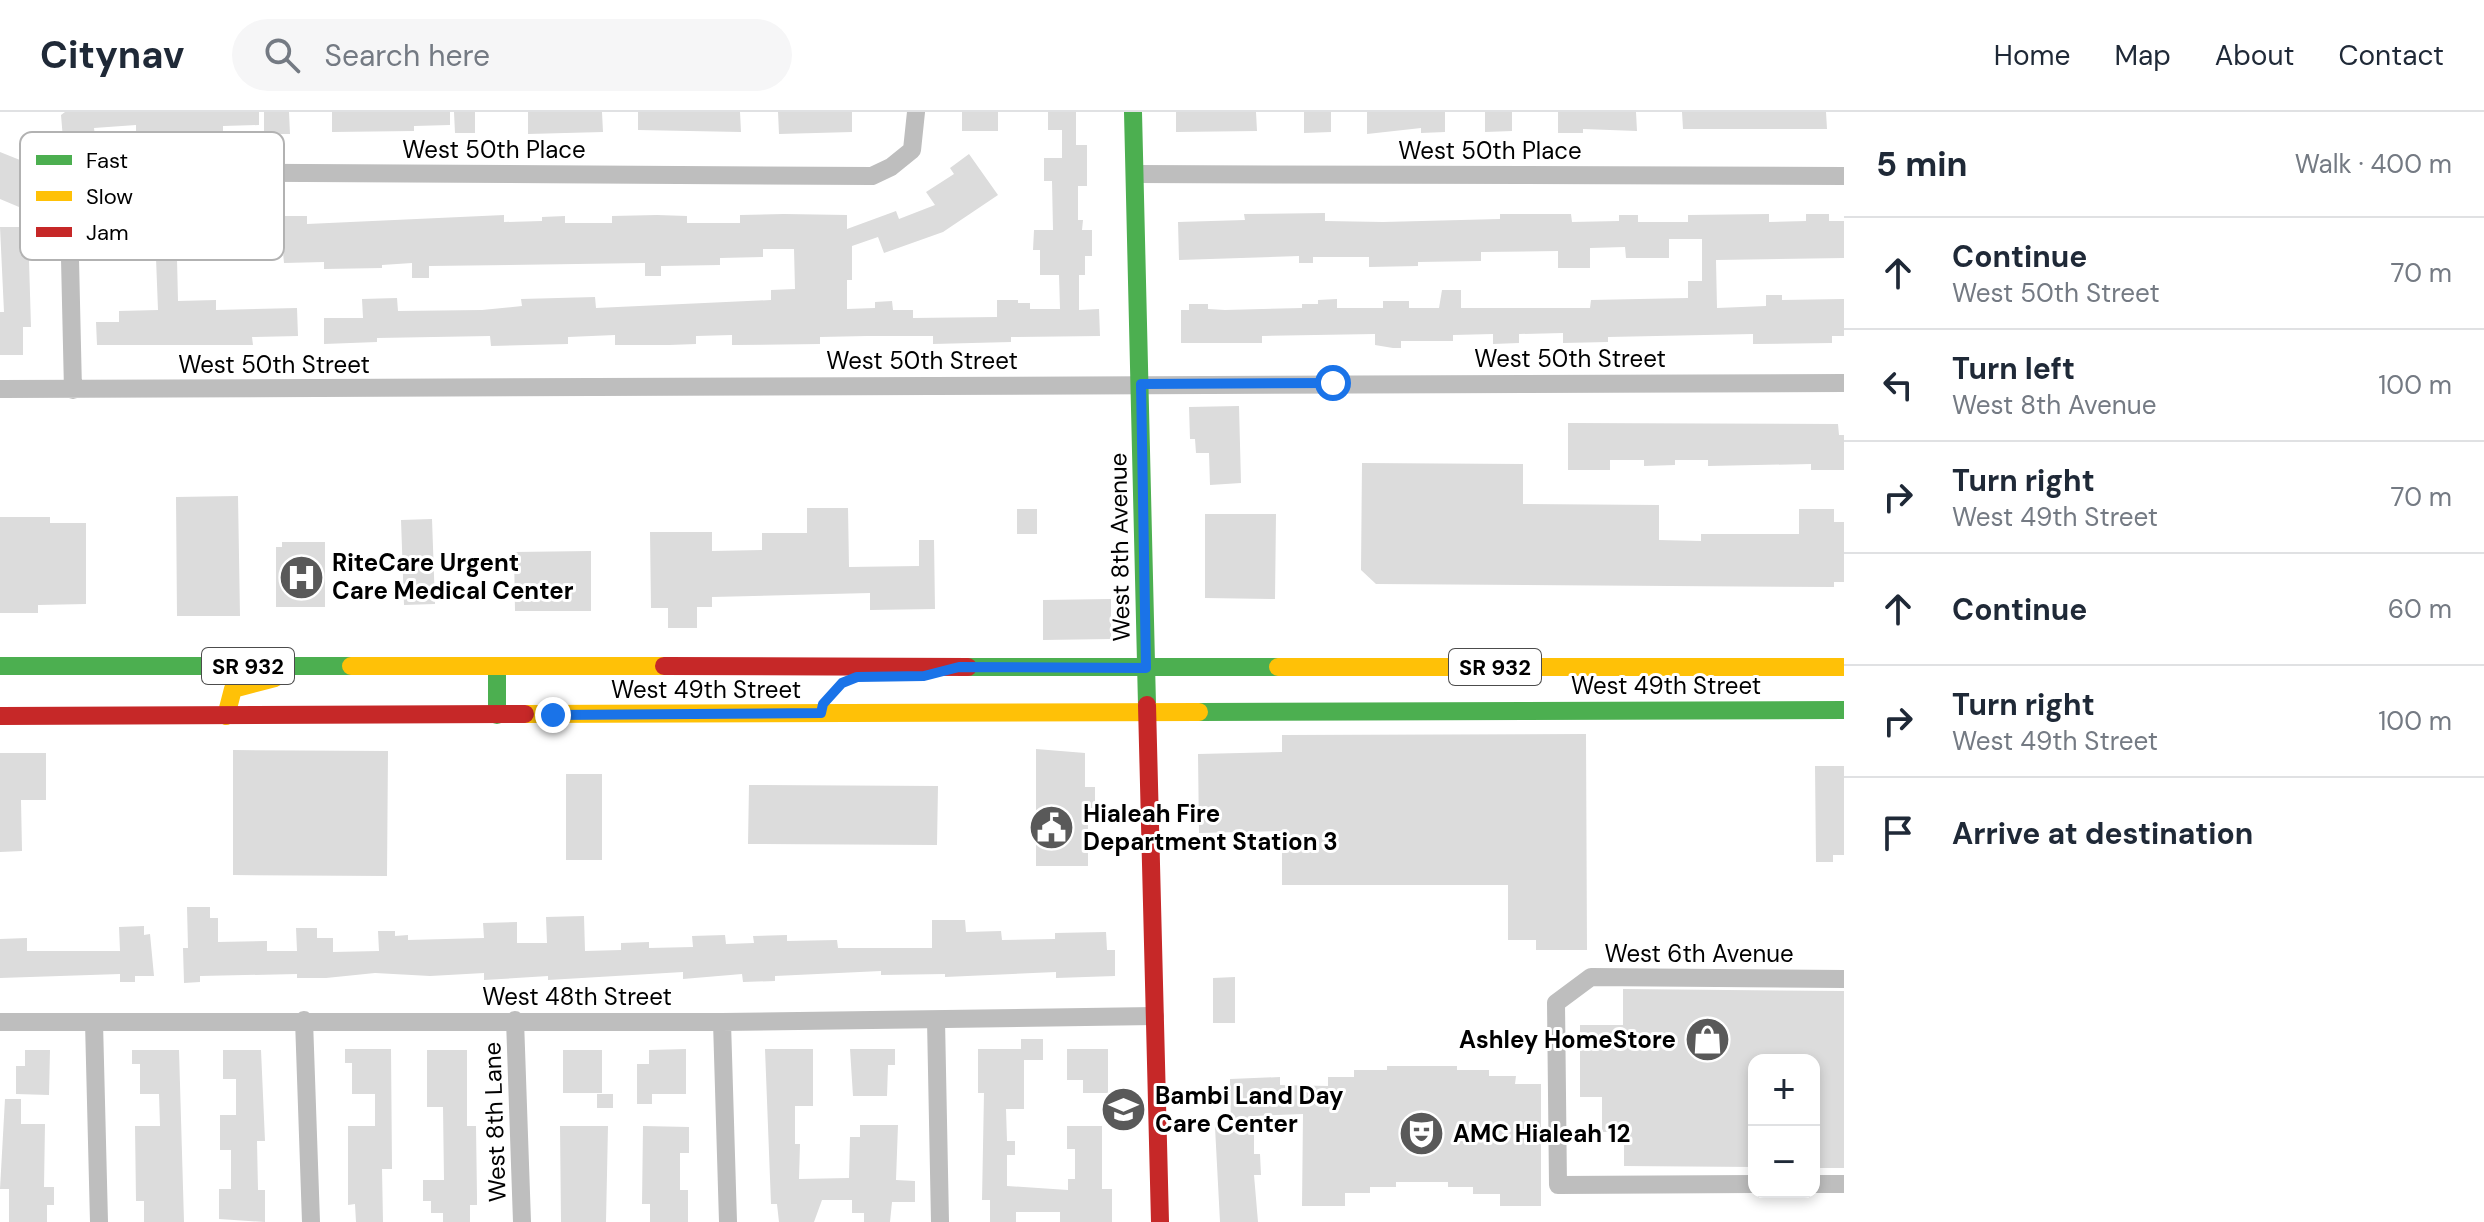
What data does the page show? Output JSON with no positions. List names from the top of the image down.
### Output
{
  "streets": {
    "main road": ["West 8th Avenue", "SR 932", "West 49th Street"],
    "street": [
      "West 50th Place",
      "West 50th Street",
      "West 6th Avenue",
      "West 48th Street",
      "West 8th Lane"
    ]
  },
  "crossings": [
    ["West 50th Place", "West 50th Street"],
    ["West 50th Place", "West 8th Avenue"],
    ["West 50th Street", "West 8th Avenue"],
    ["West 8th Avenue", "West 49th Street"],
    ["West 8th Avenue", "West 48th Street"],
    ["West 48th Street", "West 8th Lane"]
  ],
  "places": {
    "hospital": ["RiteCare Urgent Care Medical Center"],
    "public building": ["Hialeah Fire Department Station 3"],
    "shop": ["Ashley HomeStore"],
    "school or university": ["Bambi Land Day Care Center"],
    "theatre": ["AMC Hialeah 12"]
  },
  "legend": ["Fast", "Slow", "Jam"],
  "page": {
    "header": "Citynav",
    "search": "Search here",
    "nav": [
      "Home",
      "Map",
      "About",
      "Contact"
    ],
    "heading": ["5 min", "Walk · 400 m"],
    "list": [
      ["Continue", "West 50th Street", "70 m"],
      ["Turn left", "West 8th Avenue", "100 m"],
      ["Turn right", "West 49th Street", "70 m"],
      ["Continue", "60 m"],
      ["Turn right", "West 49th Street", "100 m"],
      "Arrive at destination"
    ],
    "map_buttons": ["+", "−"]
  }
}
